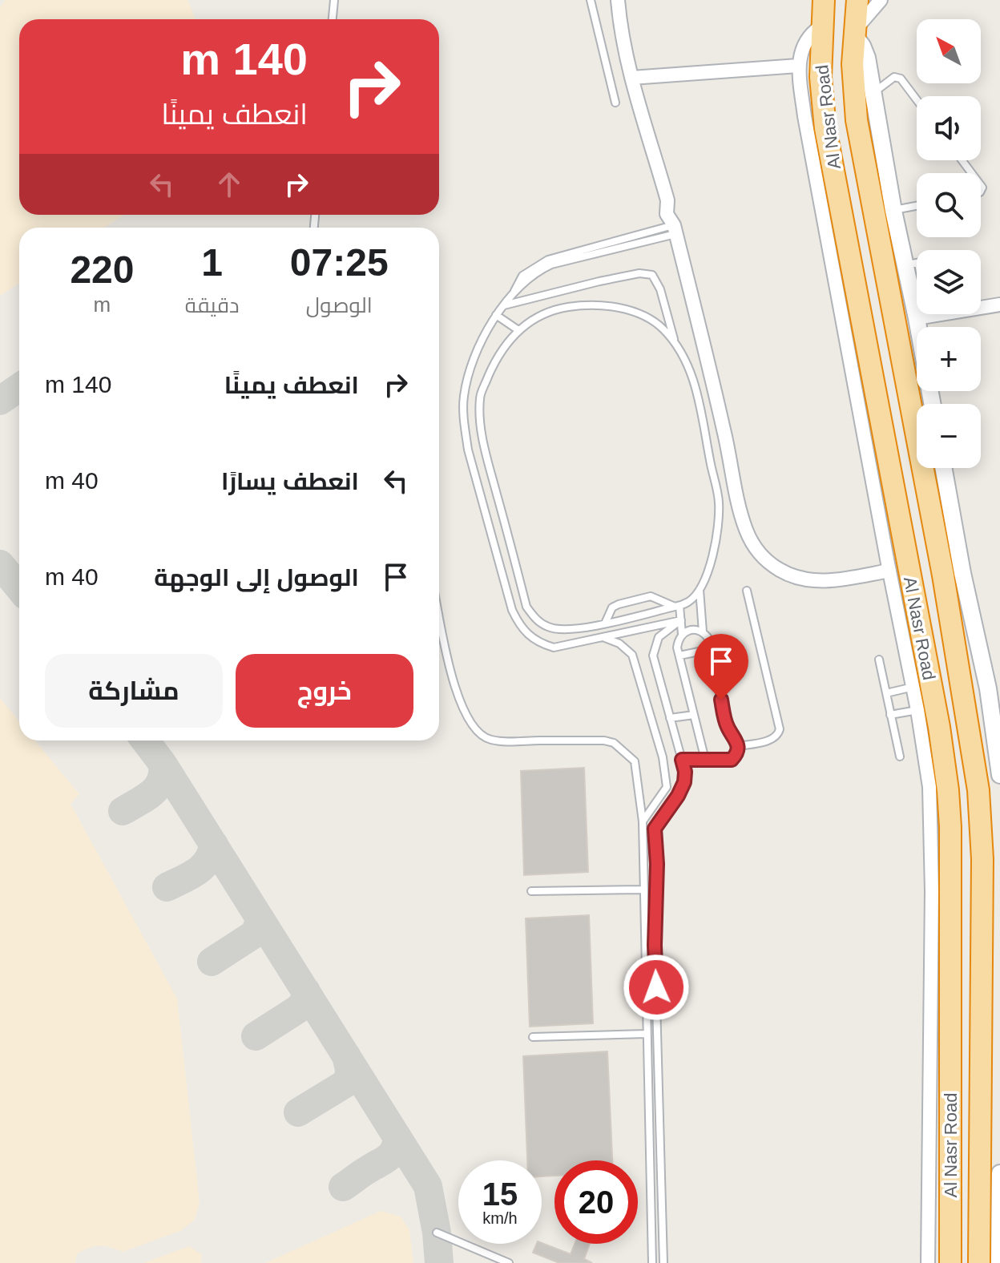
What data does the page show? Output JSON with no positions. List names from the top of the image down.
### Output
{
  "streets": {
    "highway": ["Al Nasr Road"]
  },
  "north": "top left",
  "page": {
    "map_buttons": ["+", "−"],
    "turn": ["140 m", "انعطف يمينًا"],
    "eta": [
      "07:25",
      "الوصول",
      "1",
      "دقيقة",
      "220",
      "m"
    ],
    "list": [
      {
        "name": "انعطف يمينًا",
        "value": "140 m"
      },
      {
        "name": "انعطف يسارًا",
        "value": "40 m"
      },
      {
        "name": "الوصول إلى الوجهة",
        "value": "40 m"
      }
    ],
    "buttons": ["خروج", "مشاركة"],
    "speed": "15 km/h",
    "limit": "20"
  }
}
